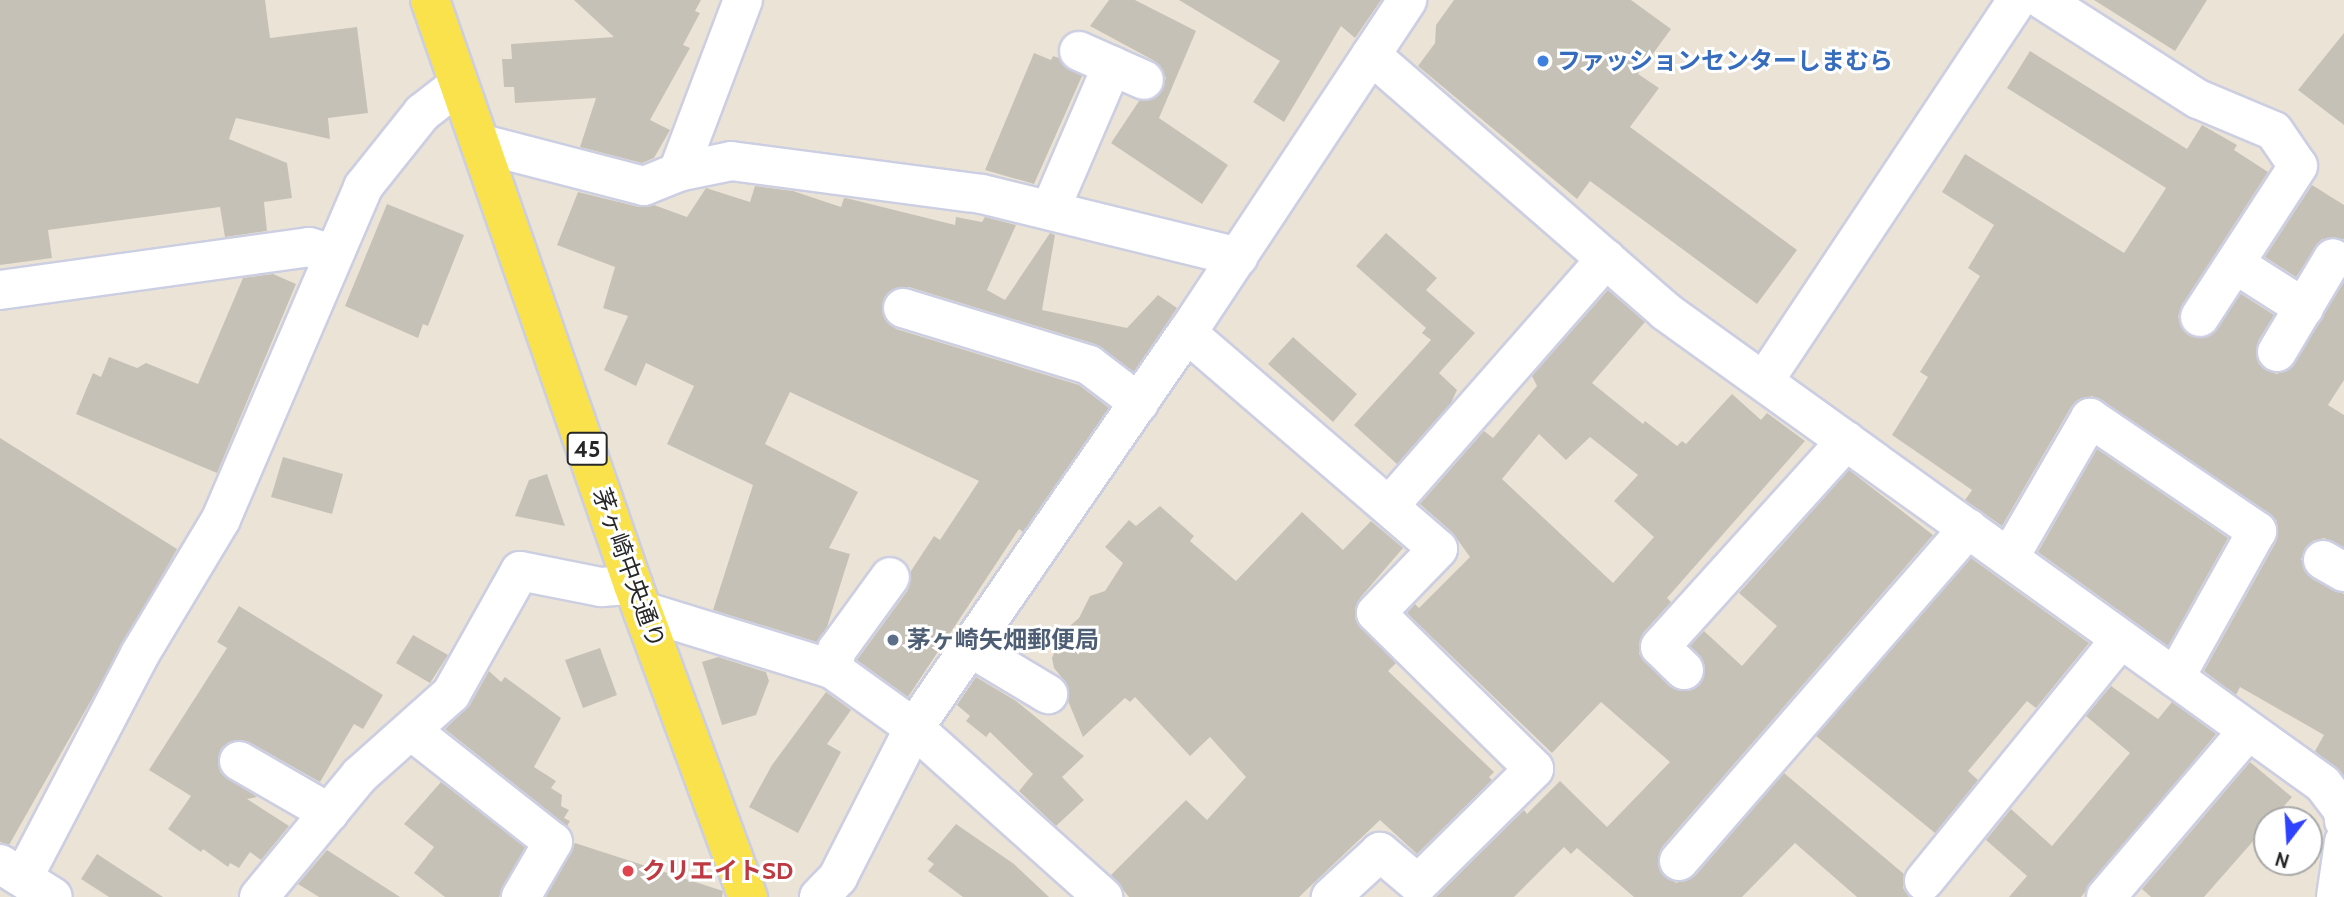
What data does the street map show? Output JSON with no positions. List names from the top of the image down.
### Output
{
  "streets": {
    "main road": ["45", "茅ヶ崎中央通り"]
  },
  "places": ["ファッションセンターしまむら", "茅ヶ崎矢畑郵便局", "クリエイトSD"],
  "north": "bottom"
}
